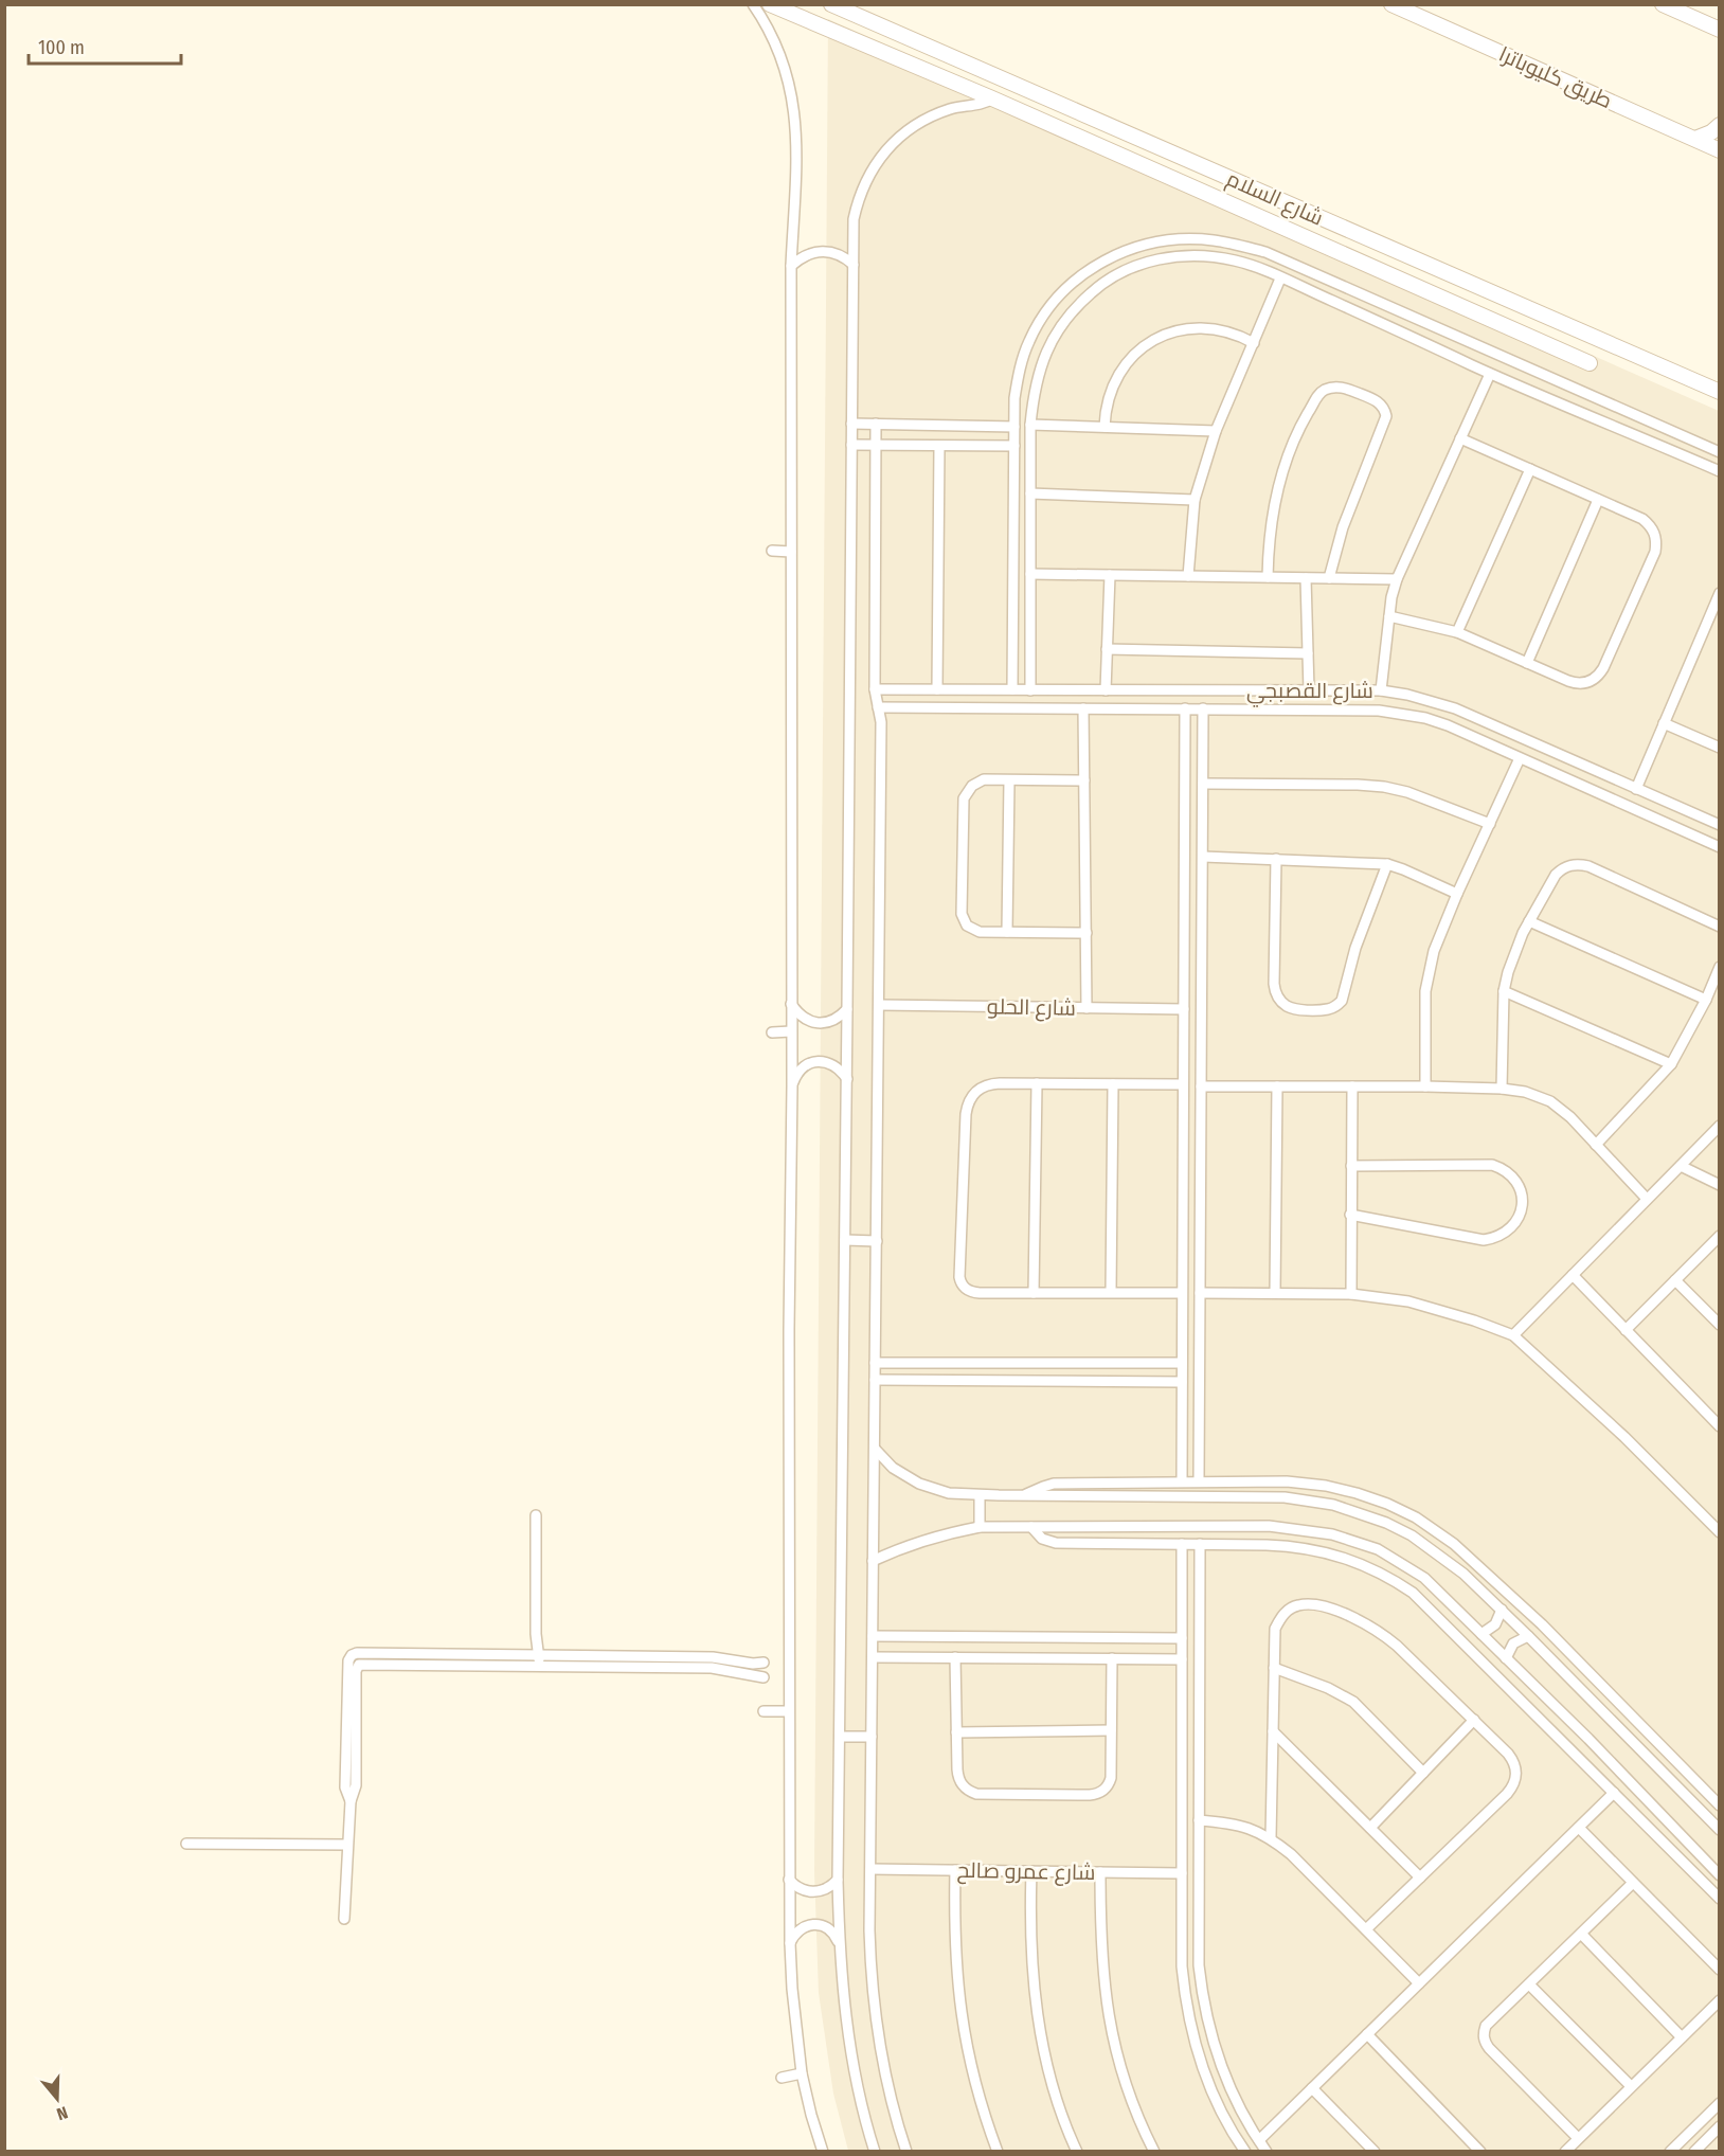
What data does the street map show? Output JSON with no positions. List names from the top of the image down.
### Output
{
  "streets": {
    "main road": ["طريق كليوباترا", "شارع السلام"],
    "street": ["شارع القصبجي", "شارع الحلو", "شارع عمرو صالح"]
  },
  "scale_bar": "100 m",
  "north": "bottom"
}
